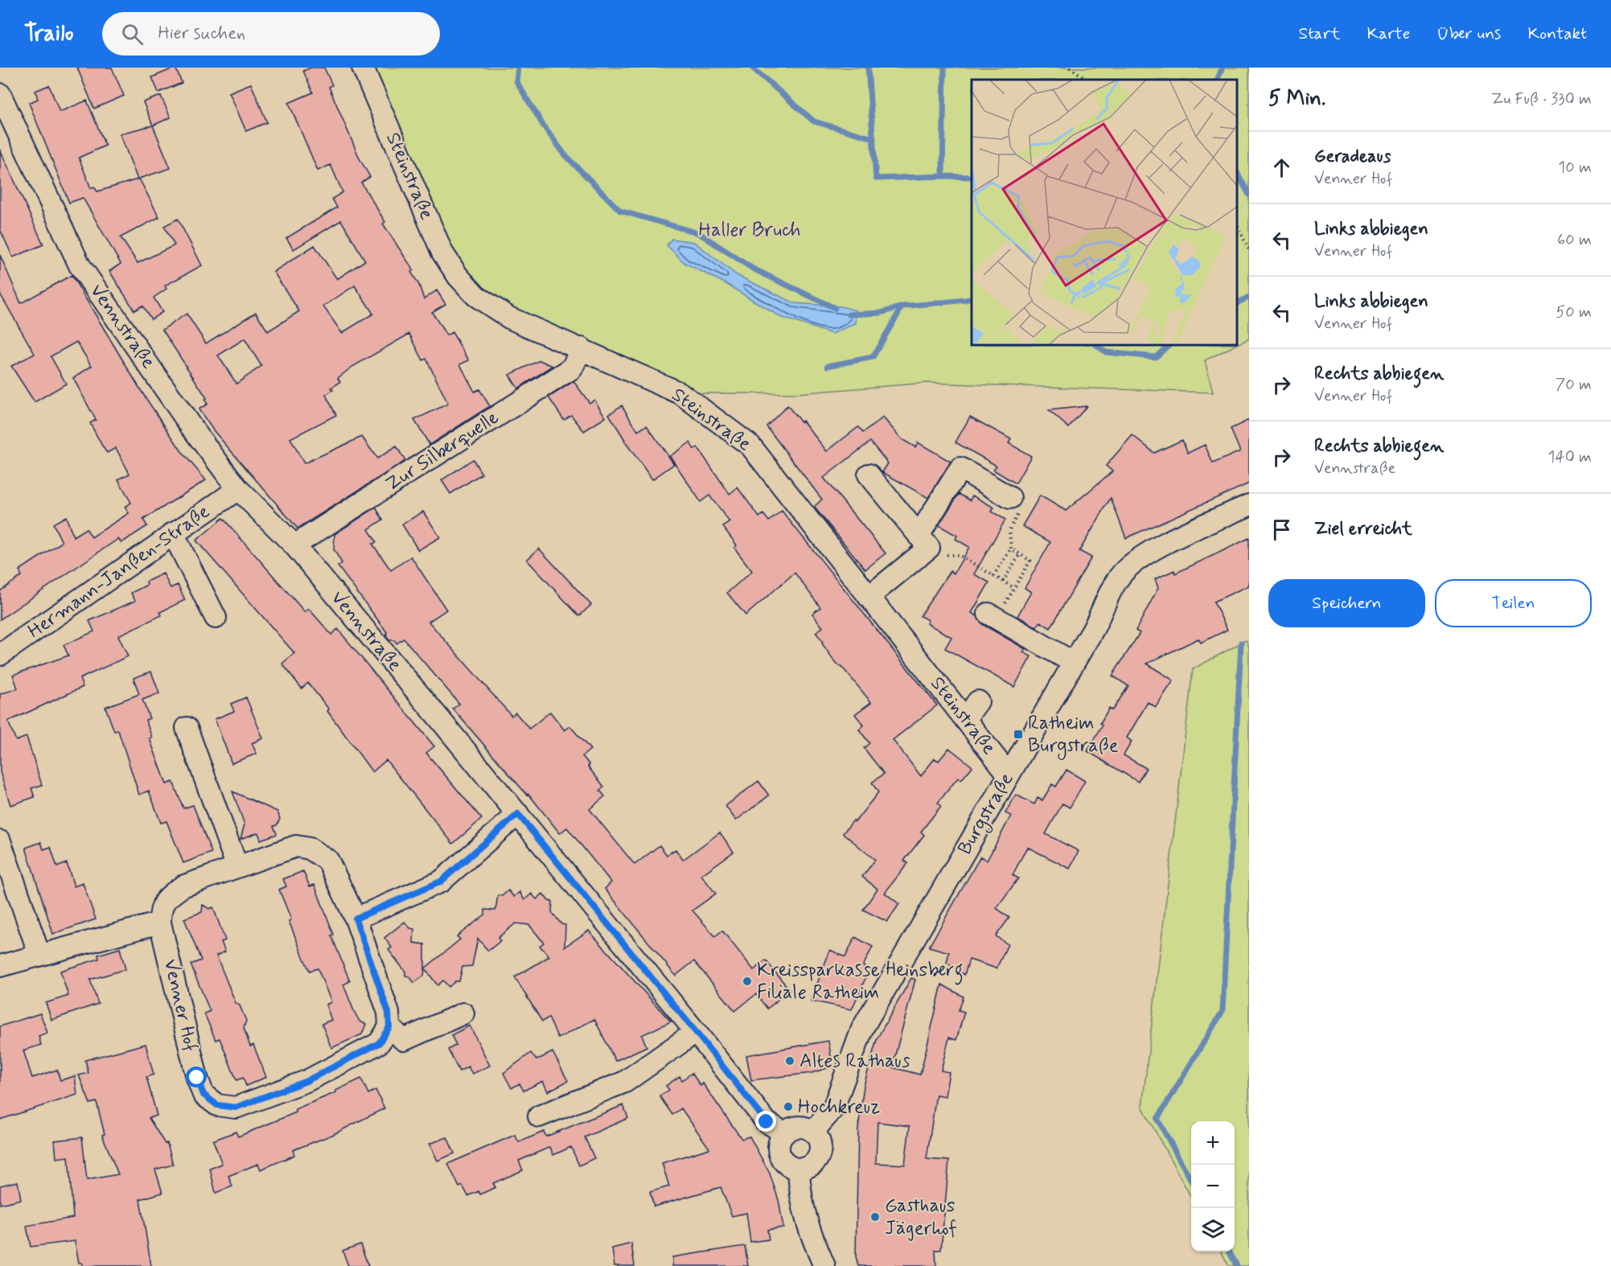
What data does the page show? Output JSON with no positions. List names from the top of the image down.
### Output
{
  "streets": {
    "street": [
      "Steinstraße",
      "Vennstraße",
      "Zur Silberquelle",
      "Hermann-Janßen-Straße",
      "Burgstraße",
      "Venner Hof"
    ]
  },
  "crossings": [
    ["Steinstraße", "Zur Silberquelle"],
    ["Steinstraße", "Burgstraße"],
    ["Vennstraße", "Zur Silberquelle"],
    ["Vennstraße", "Hermann-Janßen-Straße"],
    ["Vennstraße", "Burgstraße"]
  ],
  "parks": ["Haller Bruch"],
  "places": {
    "transit": ["Ratheim Burgstraße"],
    "other": [
      "Kreissparkasse Heinsberg Filiale Ratheim",
      "Altes Rathaus",
      "Hochkreuz",
      "Gasthaus Jägerhof"
    ]
  },
  "page": {
    "header": "Trailo",
    "search": "Hier suchen",
    "nav": [
      "Start",
      "Karte",
      "Über uns",
      "Kontakt"
    ],
    "heading": ["5 Min.", "Zu Fuß · 330 m"],
    "list": [
      ["Geradeaus", "Venner Hof", "10 m"],
      ["Links abbiegen", "Venner Hof", "60 m"],
      ["Links abbiegen", "Venner Hof", "50 m"],
      ["Rechts abbiegen", "Venner Hof", "70 m"],
      ["Rechts abbiegen", "Vennstraße", "140 m"],
      "Ziel erreicht"
    ],
    "buttons": ["Speichern", "Teilen"],
    "map_buttons": ["+", "−"]
  }
}
